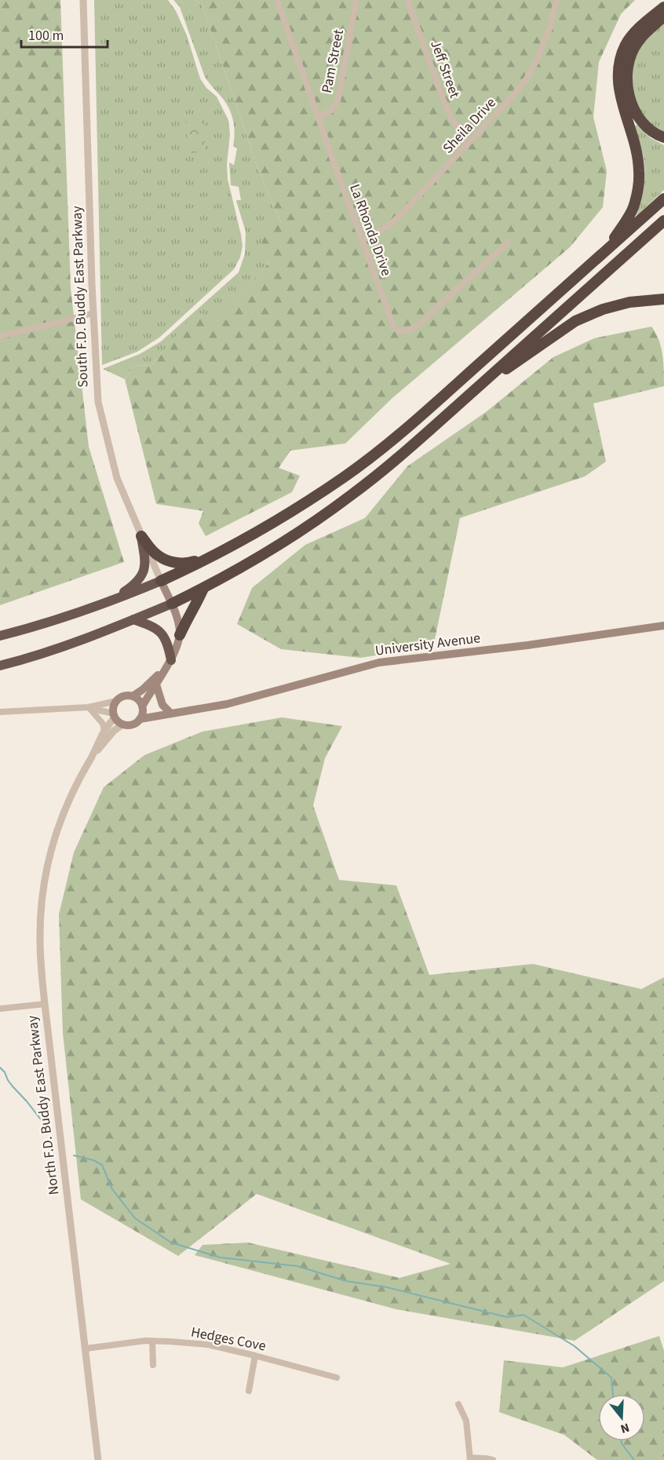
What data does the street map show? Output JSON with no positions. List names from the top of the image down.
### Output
{
  "streets": {
    "main road": ["University Avenue"],
    "street": [
      "Pam Street",
      "Jeff Street",
      "Sheila Drive",
      "La Rhonda Drive",
      "South F.D. Buddy East Parkway",
      "North F.D. Buddy East Parkway",
      "Hedges Cove"
    ]
  },
  "crossings": [
    ["Pam Street", "La Rhonda Drive"],
    ["Jeff Street", "Sheila Drive"],
    ["Sheila Drive", "La Rhonda Drive"],
    ["North F.D. Buddy East Parkway", "Hedges Cove"]
  ],
  "scale_bar": "100 m",
  "north": "bottom"
}
